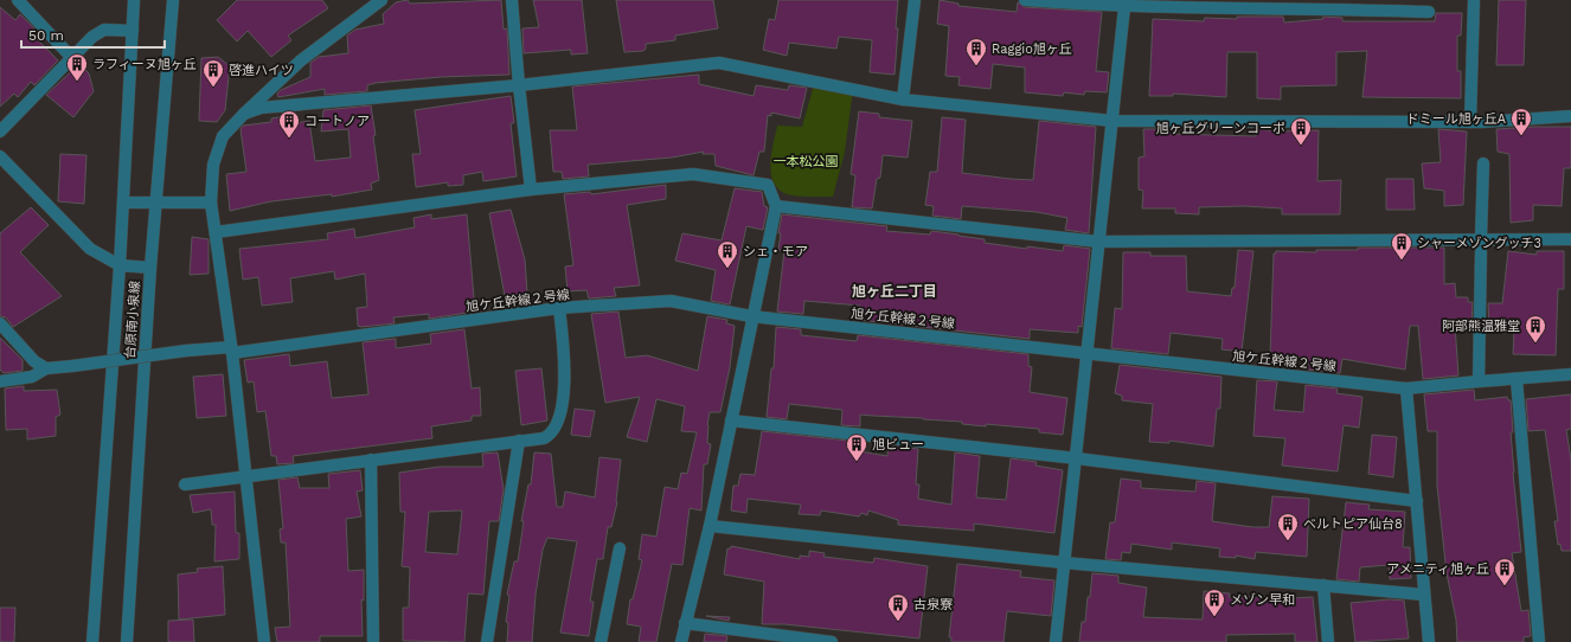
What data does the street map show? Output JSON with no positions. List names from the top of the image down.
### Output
{
  "streets": {
    "street": ["旭ケ丘幹線２号線", "台原南小泉線"]
  },
  "districts": ["旭ヶ丘二丁目"],
  "parks": ["一本松公園"],
  "places": {
    "building": [
      "Raggio旭ヶ丘",
      "ラフィーヌ旭ヶ丘",
      "啓進ハイツ",
      "ドミール旭ヶ丘A",
      "コートノア",
      "旭ヶ丘グリーンコーポ",
      "シャーメゾングッチ3",
      "シェ・モア",
      "阿部熊温雅堂",
      "旭ビュー",
      "ベルトピア仙台8",
      "アメニティ旭ヶ丘",
      "メゾン早和",
      "古泉寮"
    ]
  },
  "scale_bar": "50 m"
}
